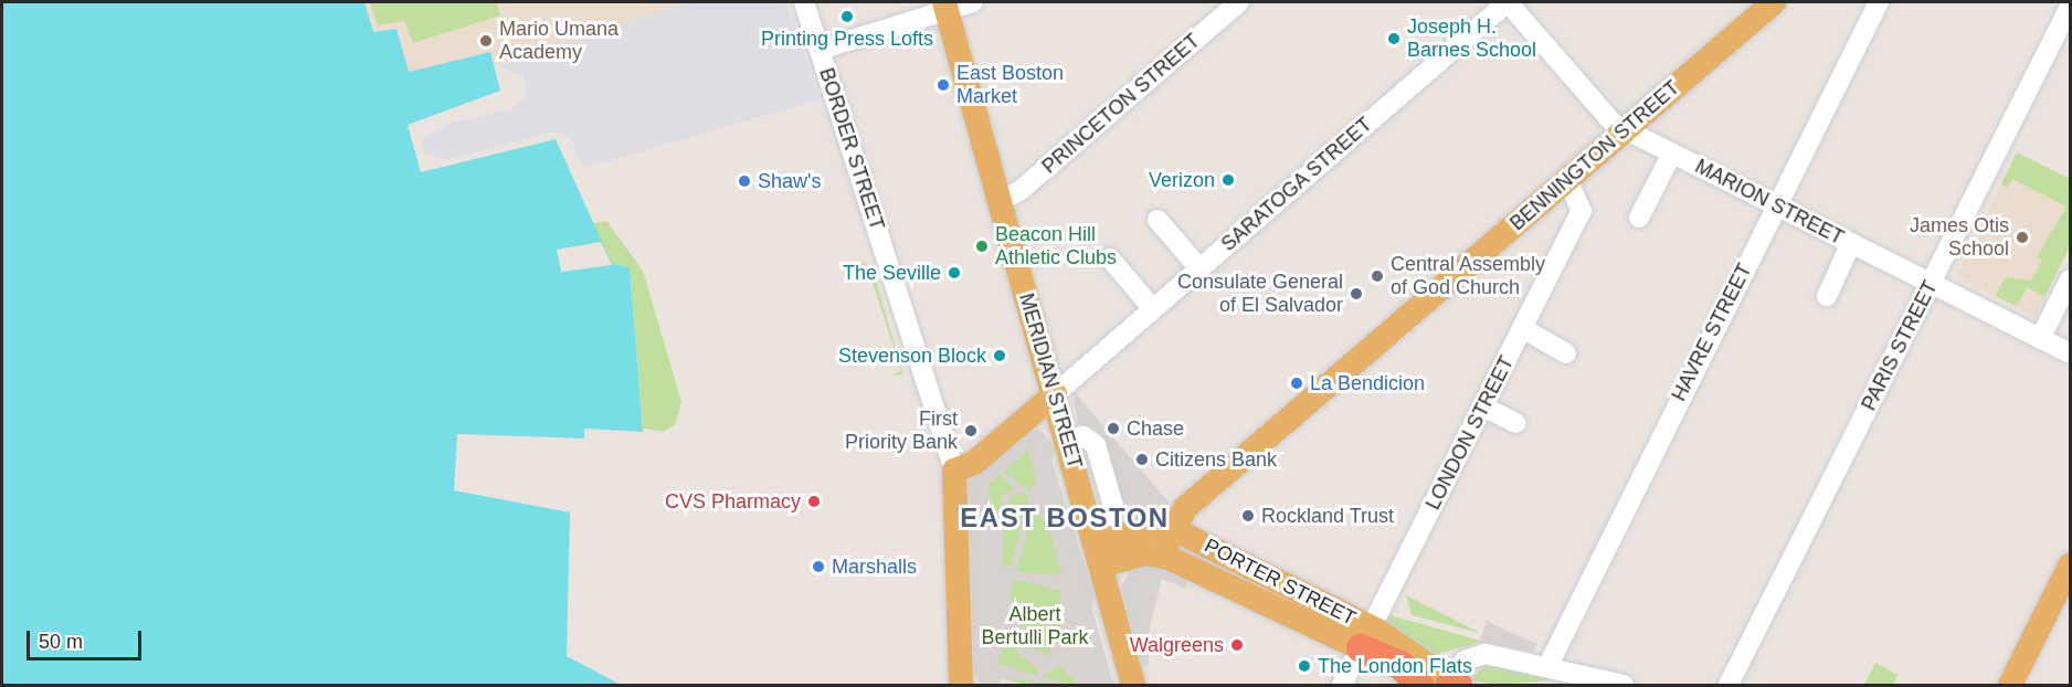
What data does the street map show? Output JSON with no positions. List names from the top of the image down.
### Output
{
  "streets": {
    "main road": [
      "BORDER STREET",
      "BENNINGTON STREET",
      "MERIDIAN STREET",
      "PORTER STREET"
    ],
    "street": [
      "PRINCETON STREET",
      "SARATOGA STREET",
      "MARION STREET",
      "HAVRE STREET",
      "PARIS STREET",
      "LONDON STREET"
    ]
  },
  "crossings": [
    ["PRINCETON STREET", "MERIDIAN STREET"],
    ["BENNINGTON STREET", "MARION STREET"],
    ["BENNINGTON STREET", "LONDON STREET"],
    ["BENNINGTON STREET", "PORTER STREET"],
    ["SARATOGA STREET", "MARION STREET"],
    ["SARATOGA STREET", "MERIDIAN STREET"],
    ["MARION STREET", "HAVRE STREET"],
    ["MARION STREET", "PARIS STREET"],
    ["LONDON STREET", "PORTER STREET"]
  ],
  "districts": ["EAST BOSTON"],
  "parks": ["Albert Bertulli Park"],
  "places": [
    "Printing Press Lofts",
    "Joseph H. Barnes School",
    "Mario Umana Academy",
    "East Boston Market",
    "Verizon",
    "Shaw's",
    "James Otis School",
    "Beacon Hill Athletic Clubs",
    "The Seville",
    "Central Assembly of God Church",
    "Consulate General of El Salvador",
    "Stevenson Block",
    "La Bendicion",
    "Chase",
    "First Priority Bank",
    "Citizens Bank",
    "CVS Pharmacy",
    "Rockland Trust",
    "Marshalls",
    "Walgreens",
    "The London Flats"
  ],
  "scale_bar": "50 m"
}
